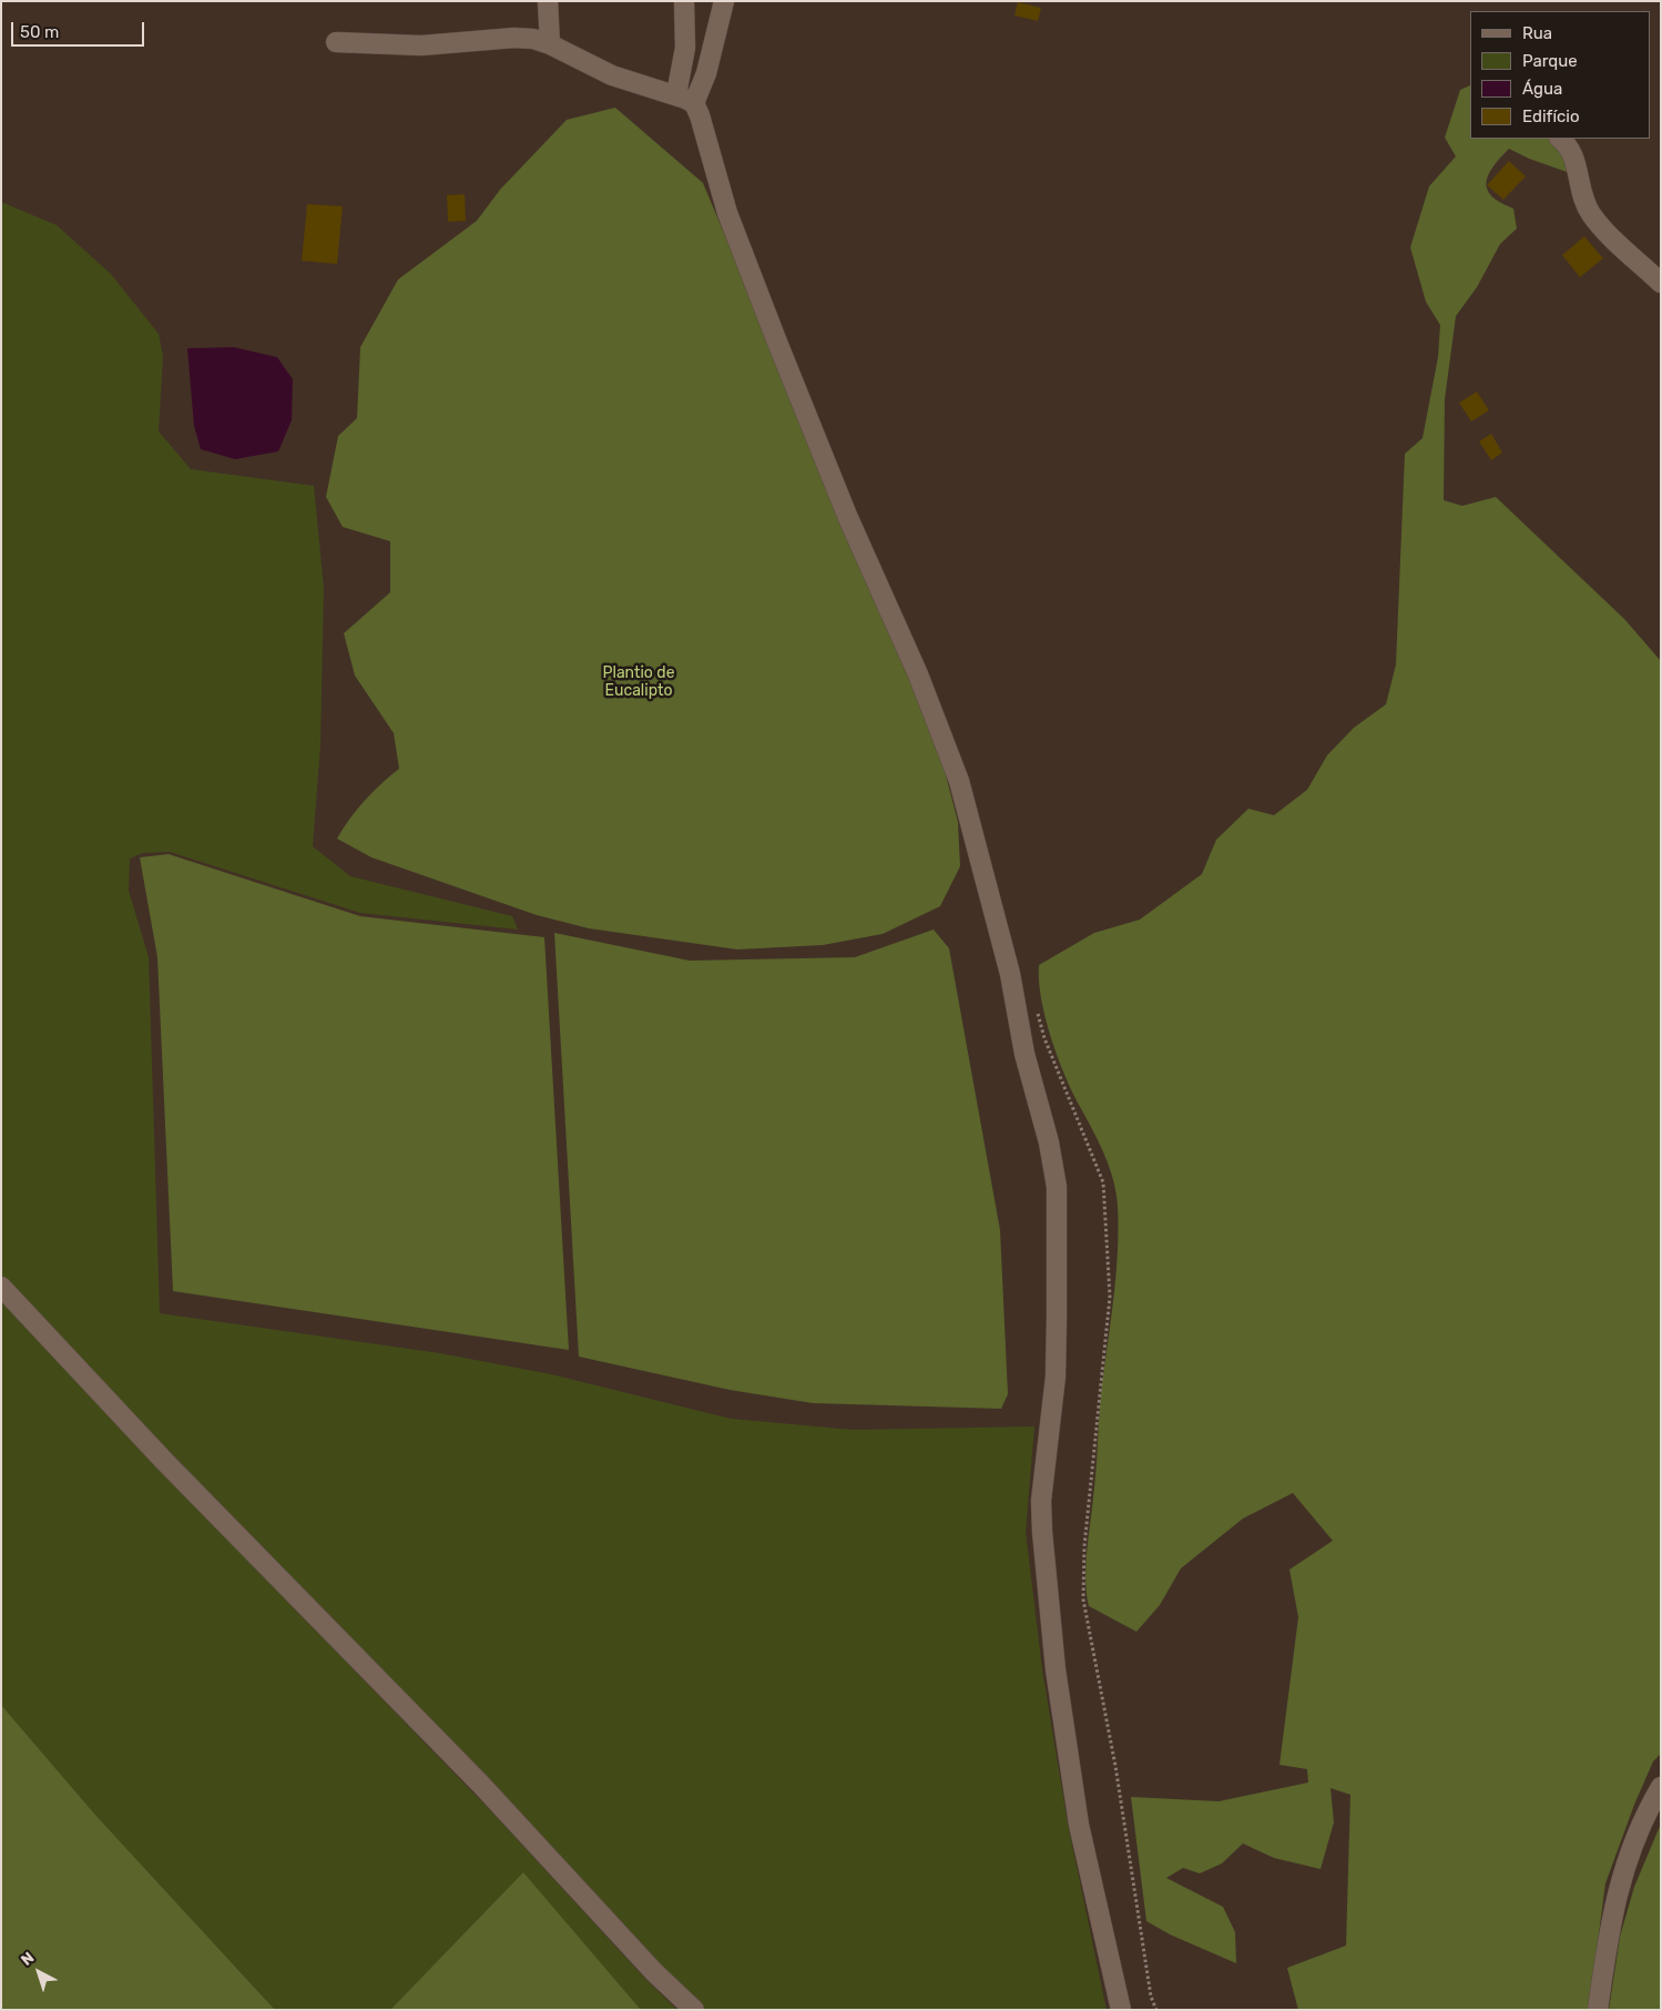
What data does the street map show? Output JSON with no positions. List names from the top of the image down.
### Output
{
  "parks": ["Plantio de Eucalipto"],
  "legend": [
    "Rua",
    "Parque",
    "Água",
    "Edifício"
  ],
  "scale_bar": "50 m",
  "north": "top left"
}
